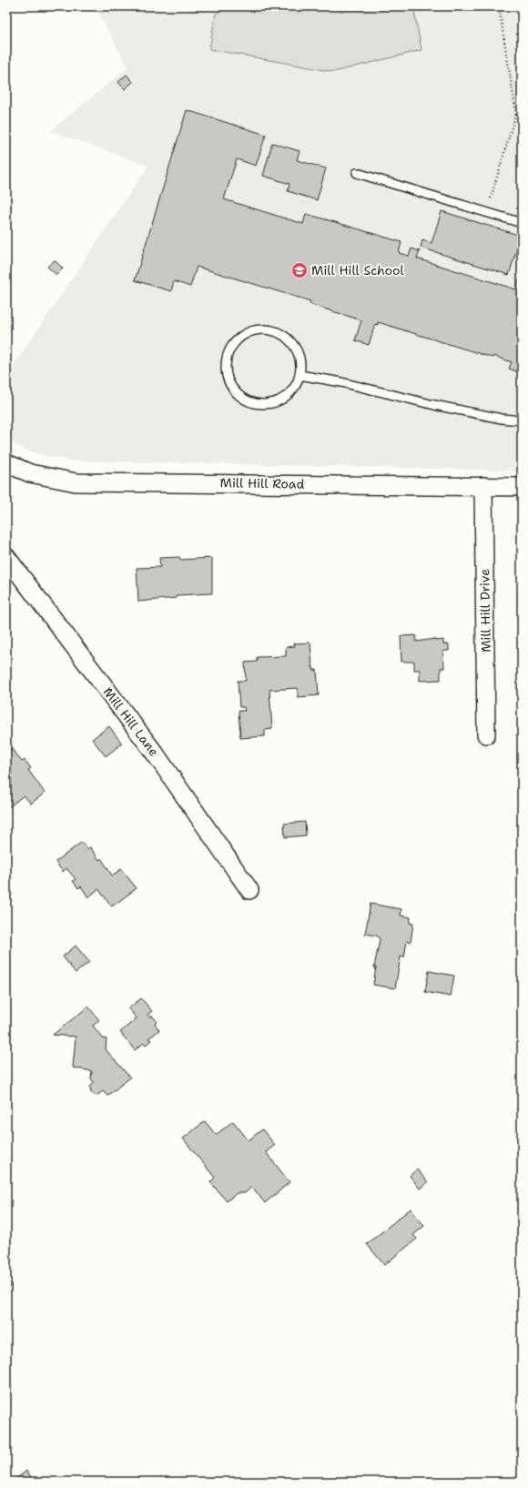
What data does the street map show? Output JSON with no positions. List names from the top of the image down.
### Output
{
  "streets": {
    "street": ["Mill Hill Road", "Mill Hill Drive", "Mill Hill Lane"]
  },
  "crossings": [
    ["Mill Hill Road", "Mill Hill Drive"]
  ],
  "places": {
    "school or university": ["Mill Hill School"]
  }
}
